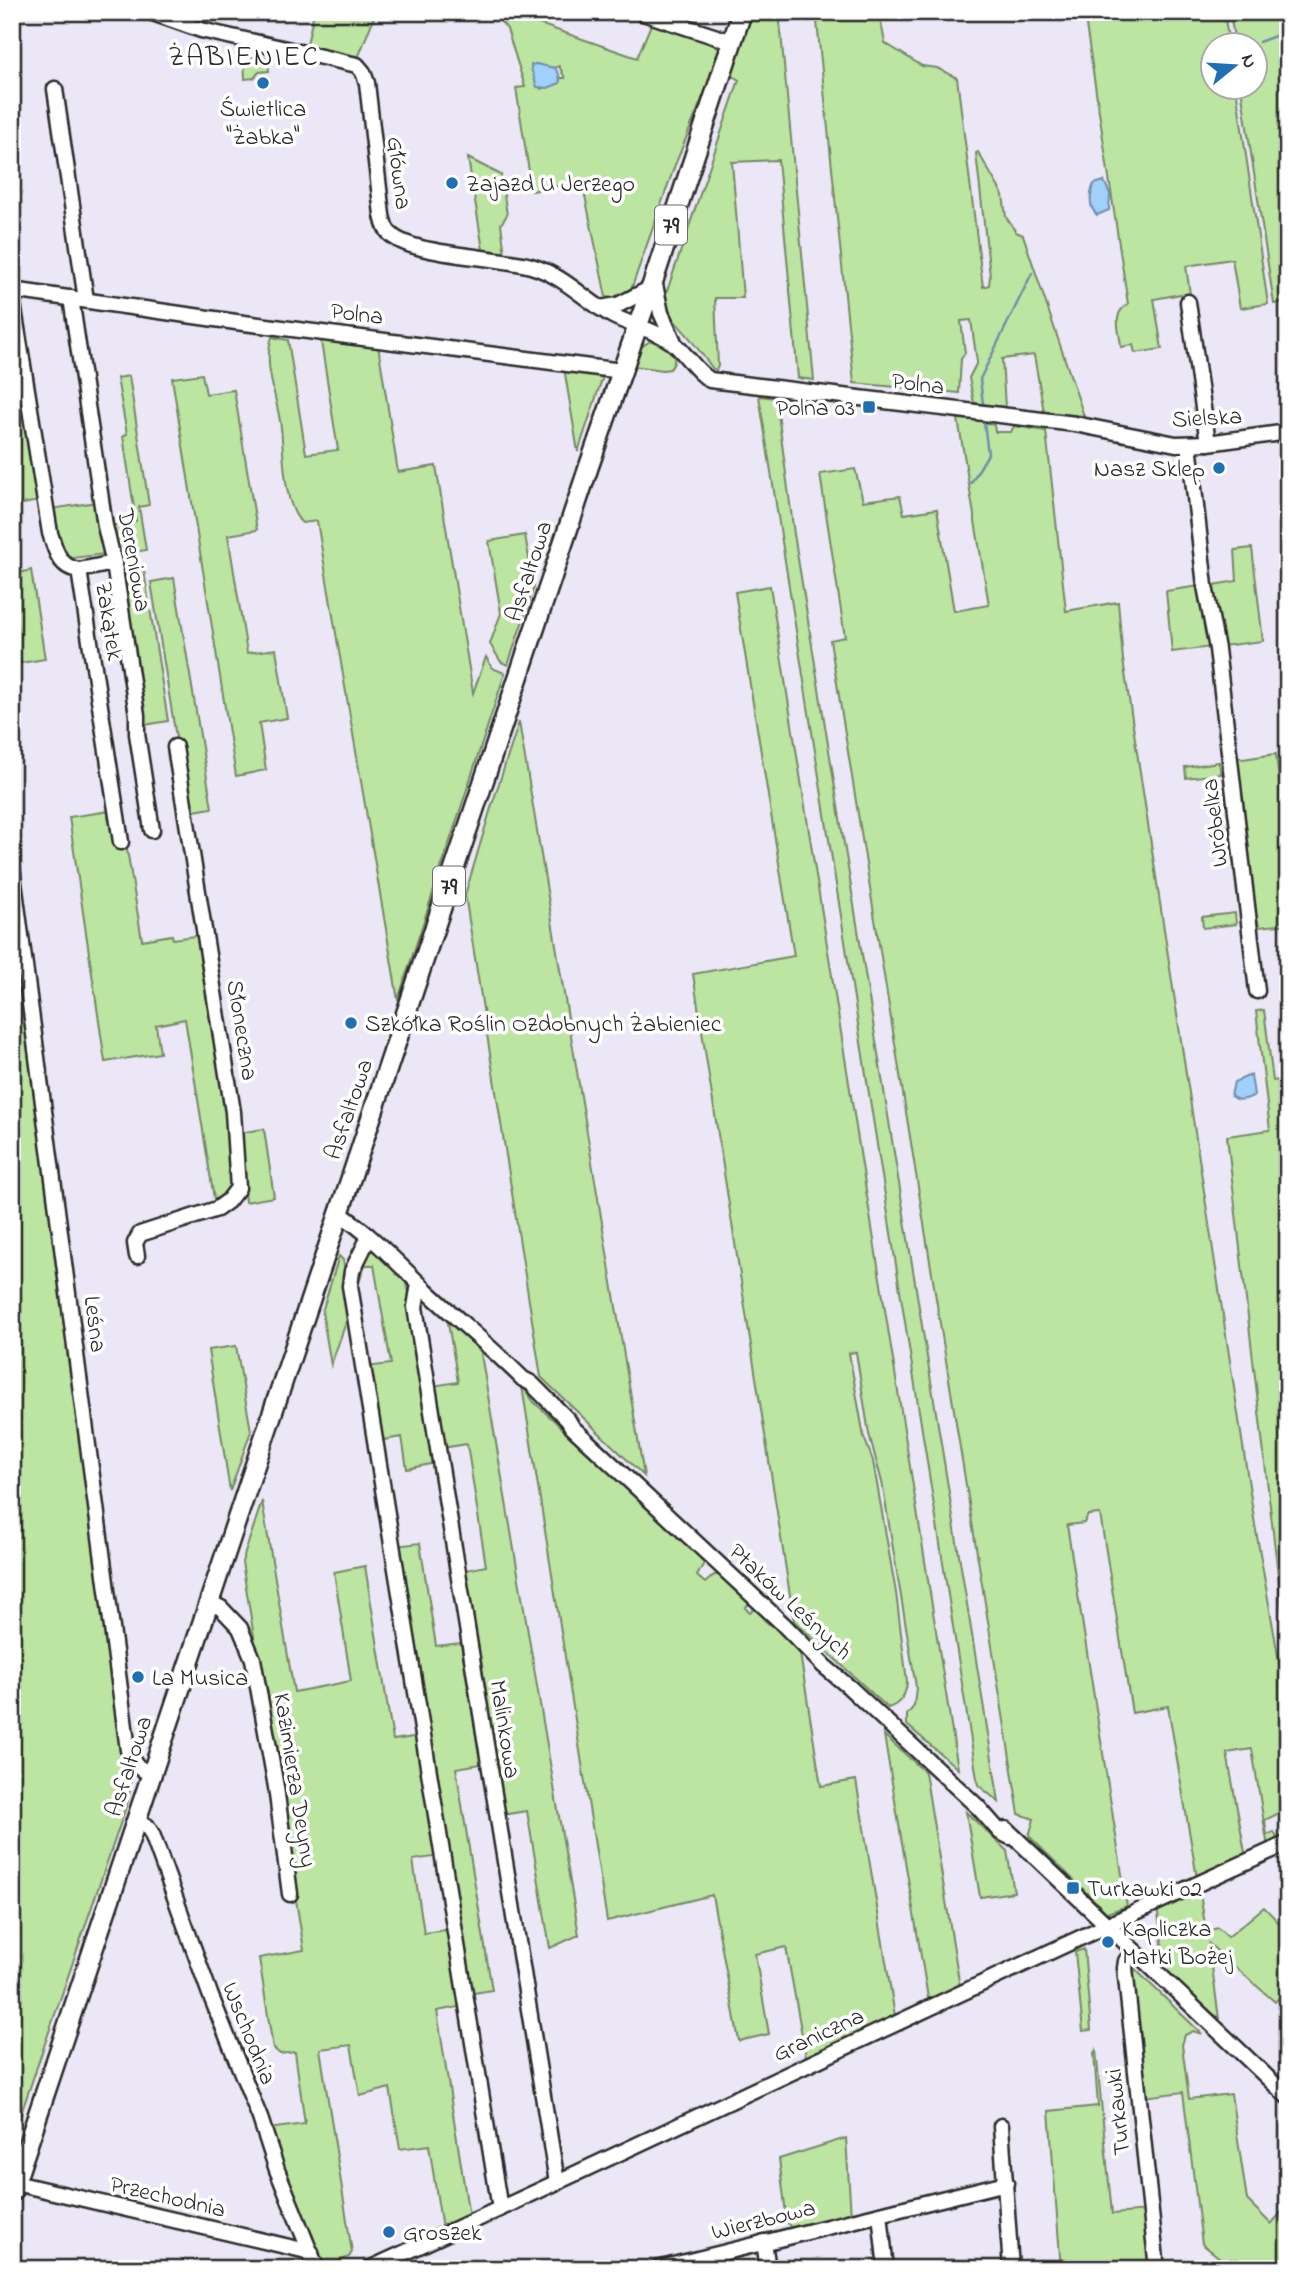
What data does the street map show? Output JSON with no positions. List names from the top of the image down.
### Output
{
  "streets": {
    "main road": ["79", "Asfaltowa"],
    "street": [
      "Główna",
      "Polna",
      "Sielska",
      "Dereniowa",
      "Zakątek",
      "Wróbelka",
      "Słoneczna",
      "Leśna",
      "Ptaków Leśnych",
      "Malinkowa",
      "Kazimierza Deyny",
      "Wschodnia",
      "Graniczna",
      "Turkawki",
      "Przechodnia",
      "Wierzbowa"
    ]
  },
  "crossings": [
    ["Główna", "Polna"],
    ["Główna", "Asfaltowa"],
    ["79", "Asfaltowa"],
    ["Polna", "Sielska"],
    ["Polna", "Dereniowa"],
    ["Polna", "Asfaltowa"],
    ["Sielska", "Wróbelka"],
    ["Asfaltowa", "Leśna"],
    ["Asfaltowa", "Ptaków Leśnych"],
    ["Asfaltowa", "Kazimierza Deyny"],
    ["Asfaltowa", "Wschodnia"],
    ["Asfaltowa", "Przechodnia"],
    ["Ptaków Leśnych", "Malinkowa"],
    ["Ptaków Leśnych", "Graniczna"],
    ["Ptaków Leśnych", "Turkawki"],
    ["Malinkowa", "Graniczna"],
    ["Wschodnia", "Przechodnia"]
  ],
  "districts": ["ŻABIENIEC"],
  "places": {
    "other": [
      "Świetlica \"Żabka\"",
      "Zajazd U Jerzego",
      "Nasz Sklep",
      "Szkółka Roślin Ozdobnych Żabieniec",
      "La Musica",
      "Kapliczka Matki Bożej",
      "Groszek"
    ],
    "transit": ["Polna 03", "Turkawki 02"]
  },
  "north": "right"
}
